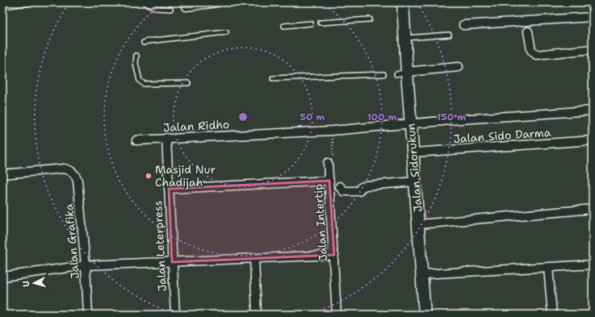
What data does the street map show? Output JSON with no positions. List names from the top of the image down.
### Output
{
  "streets": {
    "street": [
      "Jalan Ridho",
      "Jalan Sido Darma",
      "Jalan Sidorukun",
      "Jalan Intertip",
      "Jalan Grafika",
      "Jalan Leterpress"
    ]
  },
  "crossings": [
    ["Jalan Ridho", "Jalan Sidorukun"],
    ["Jalan Ridho", "Jalan Leterpress"],
    ["Jalan Sido Darma", "Jalan Sidorukun"]
  ],
  "places": ["Masjid Nur Chadijah"],
  "north": "left",
  "rings": ["50 m", "100 m", "150 m"]
}
